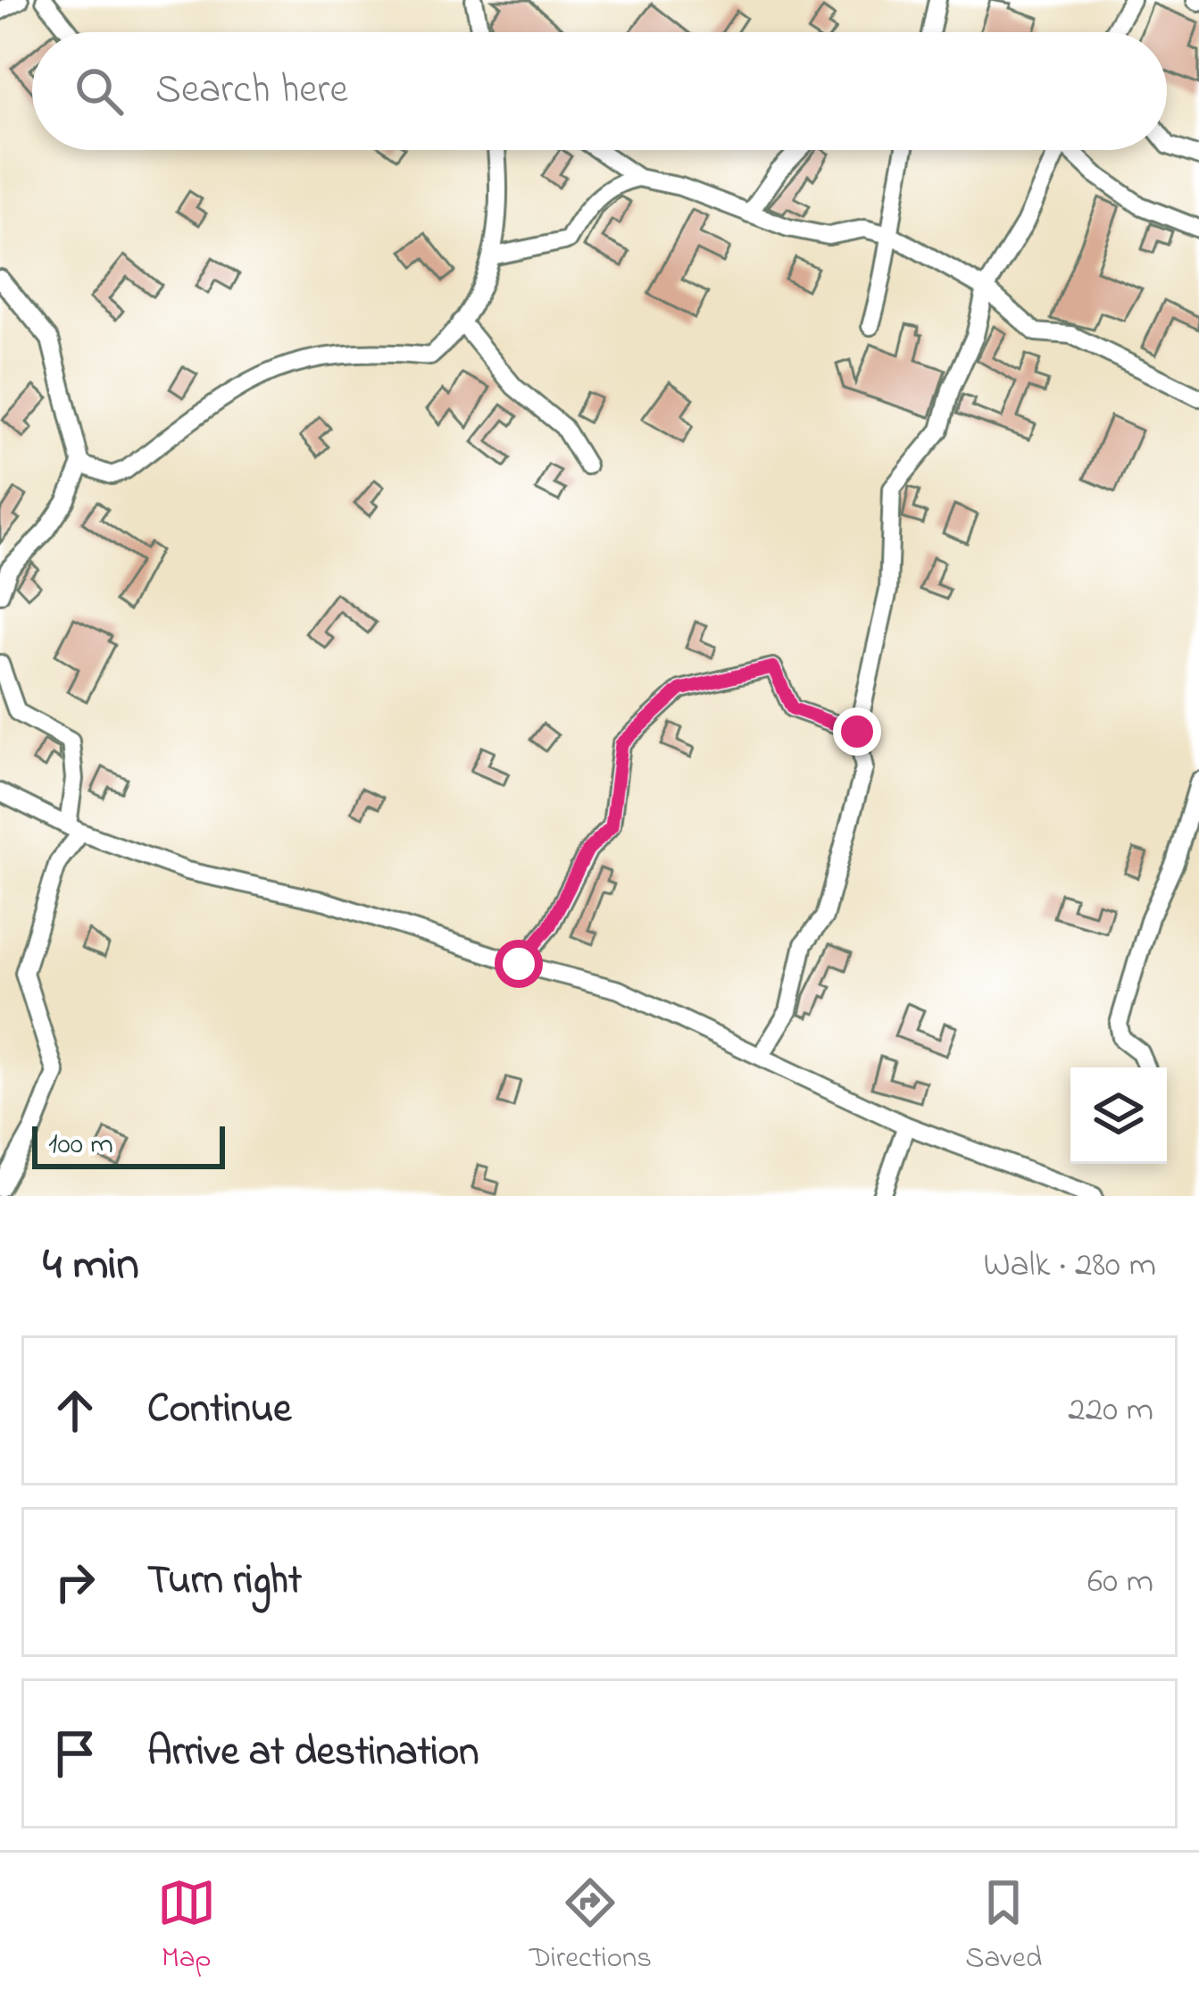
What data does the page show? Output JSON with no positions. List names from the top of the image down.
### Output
{
  "scale_bar": "100 m",
  "page": {
    "search": "Search here",
    "scale": "100 m",
    "heading": ["4 min", "Walk · 280 m"],
    "list": [
      ["Continue", "220 m"],
      ["Turn right", "60 m"],
      "Arrive at destination"
    ],
    "nav": ["Map", "Directions", "Saved"]
  }
}
